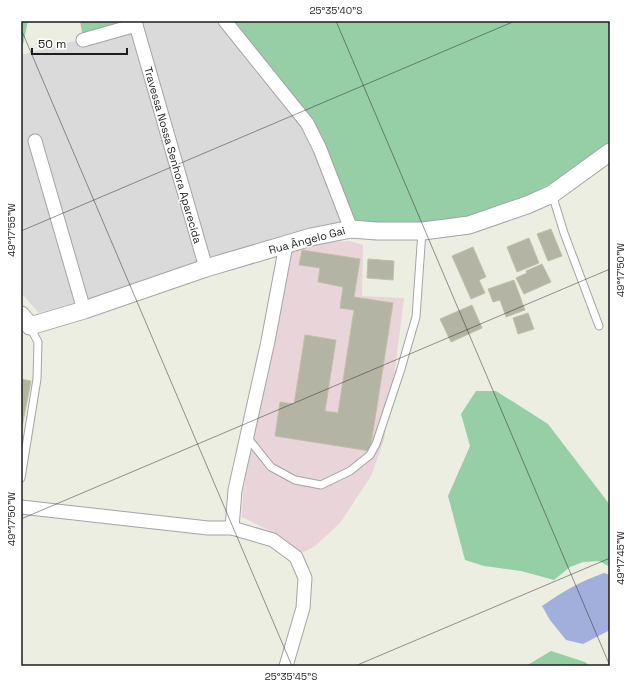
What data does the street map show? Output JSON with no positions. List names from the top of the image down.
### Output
{
  "streets": {
    "street": ["Travessa Nossa Senhora Aparecida", "Rua Ângelo Gai"]
  },
  "crossings": [
    ["Travessa Nossa Senhora Aparecida", "Rua Ângelo Gai"]
  ],
  "scale_bar": "50 m",
  "coordinates": [
    "25°35'40\"S",
    "49°17'55\"W",
    "49°17'50\"W",
    "49°17'45\"W",
    "25°35'45\"S"
  ]
}
